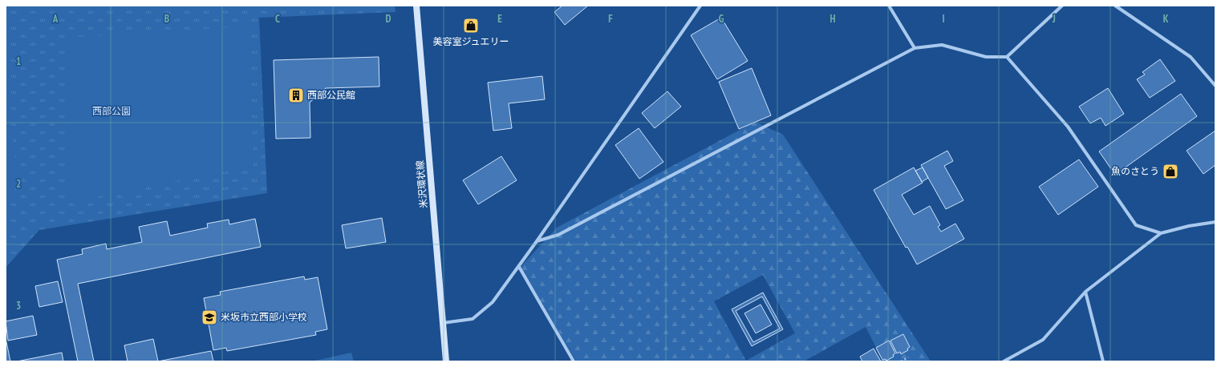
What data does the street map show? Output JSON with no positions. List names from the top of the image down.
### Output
{
  "streets": {
    "main road": ["米沢環状線"]
  },
  "parks": ["西部公園"],
  "places": {
    "shop": ["美容室ジュエリー", "魚のさとう"],
    "building": ["西部公民館"],
    "school or university": ["米坂市立西部小学校"]
  },
  "grid": {
    "columns": [
      "A",
      "B",
      "C",
      "D",
      "E",
      "F",
      "G",
      "H",
      "I",
      "J",
      "K"
    ],
    "rows": ["1", "2", "3"]
  }
}
